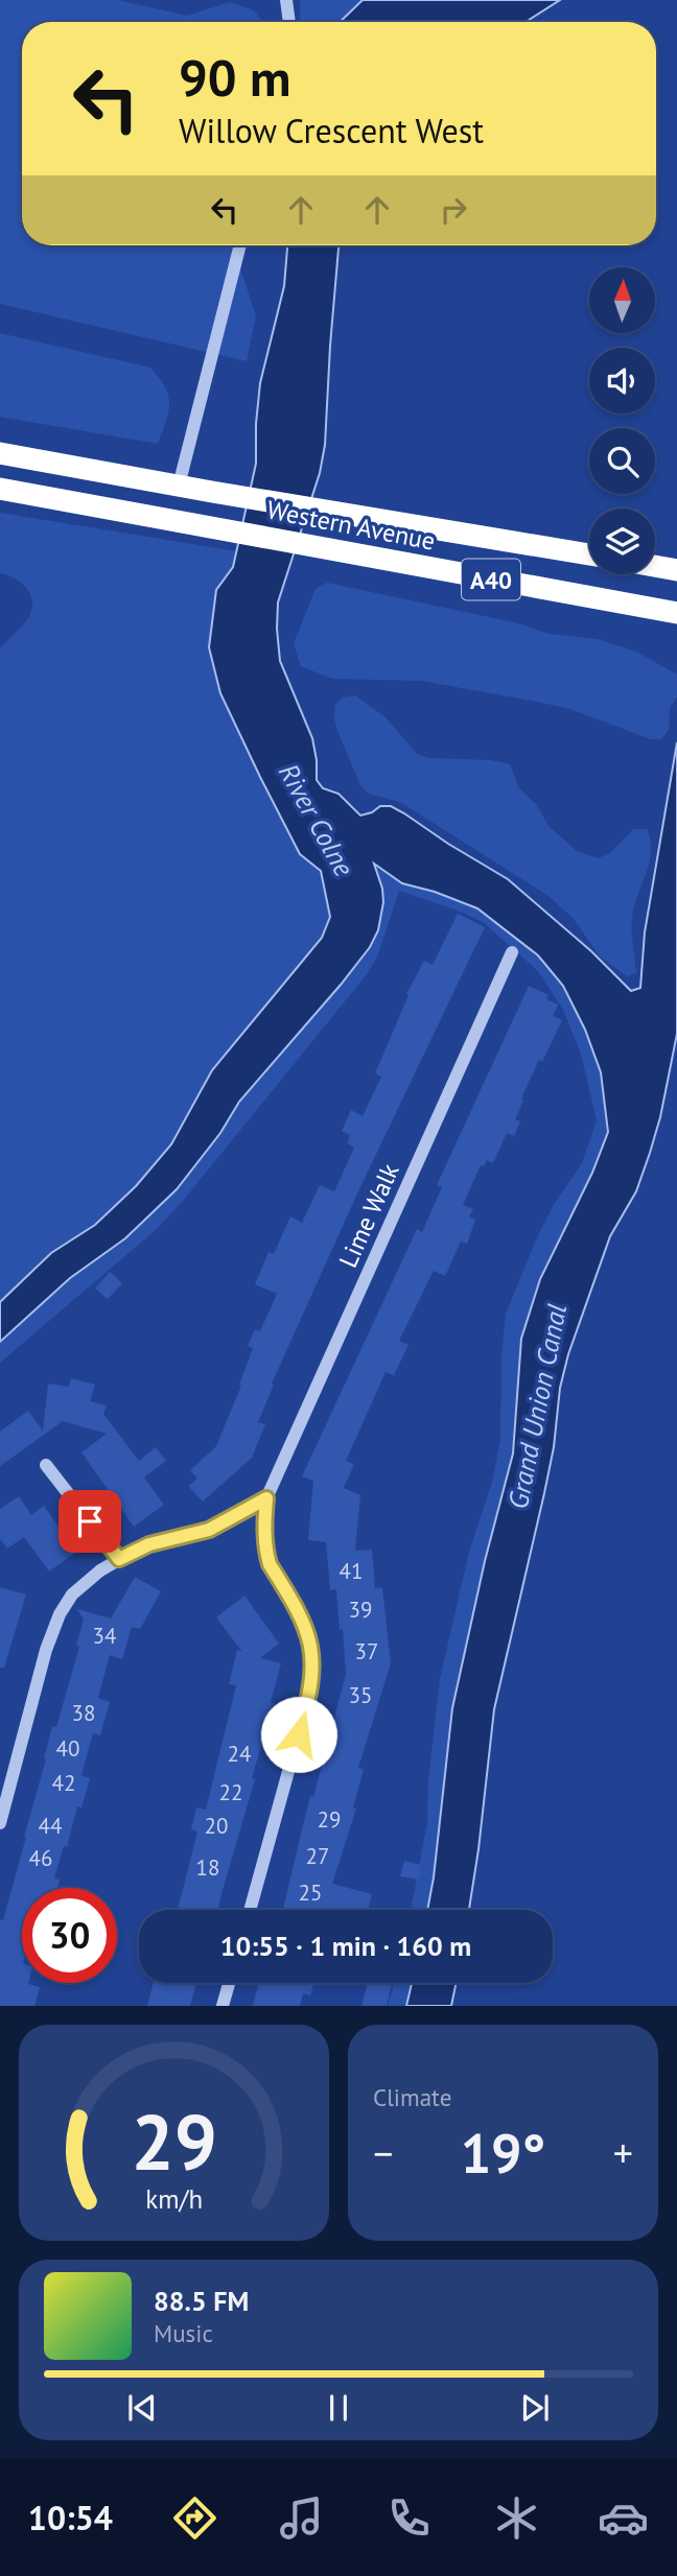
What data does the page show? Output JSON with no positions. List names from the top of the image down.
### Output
{
  "streets": {
    "highway": ["Western Avenue", "A40"],
    "street": ["Lime Walk"]
  },
  "water": ["River Colne", "Grand Union Canal"],
  "house_numbers": [
    "41",
    "39",
    "34",
    "37",
    "35",
    "38",
    "40",
    "24",
    "42",
    "22",
    "29",
    "44",
    "20",
    "27",
    "46",
    "18",
    "25"
  ],
  "north": "top",
  "page": {
    "turn": ["90 m", "Willow Crescent West"],
    "limit": "30",
    "trip": "10:55 · 1 min · 160 m",
    "tile": "Climate",
    "heat": ["−", "19°", "+"],
    "song": ["88.5 FM", "Music"],
    "tabs": "10:54",
    "gauge": ["29", "km/h"]
  }
}
